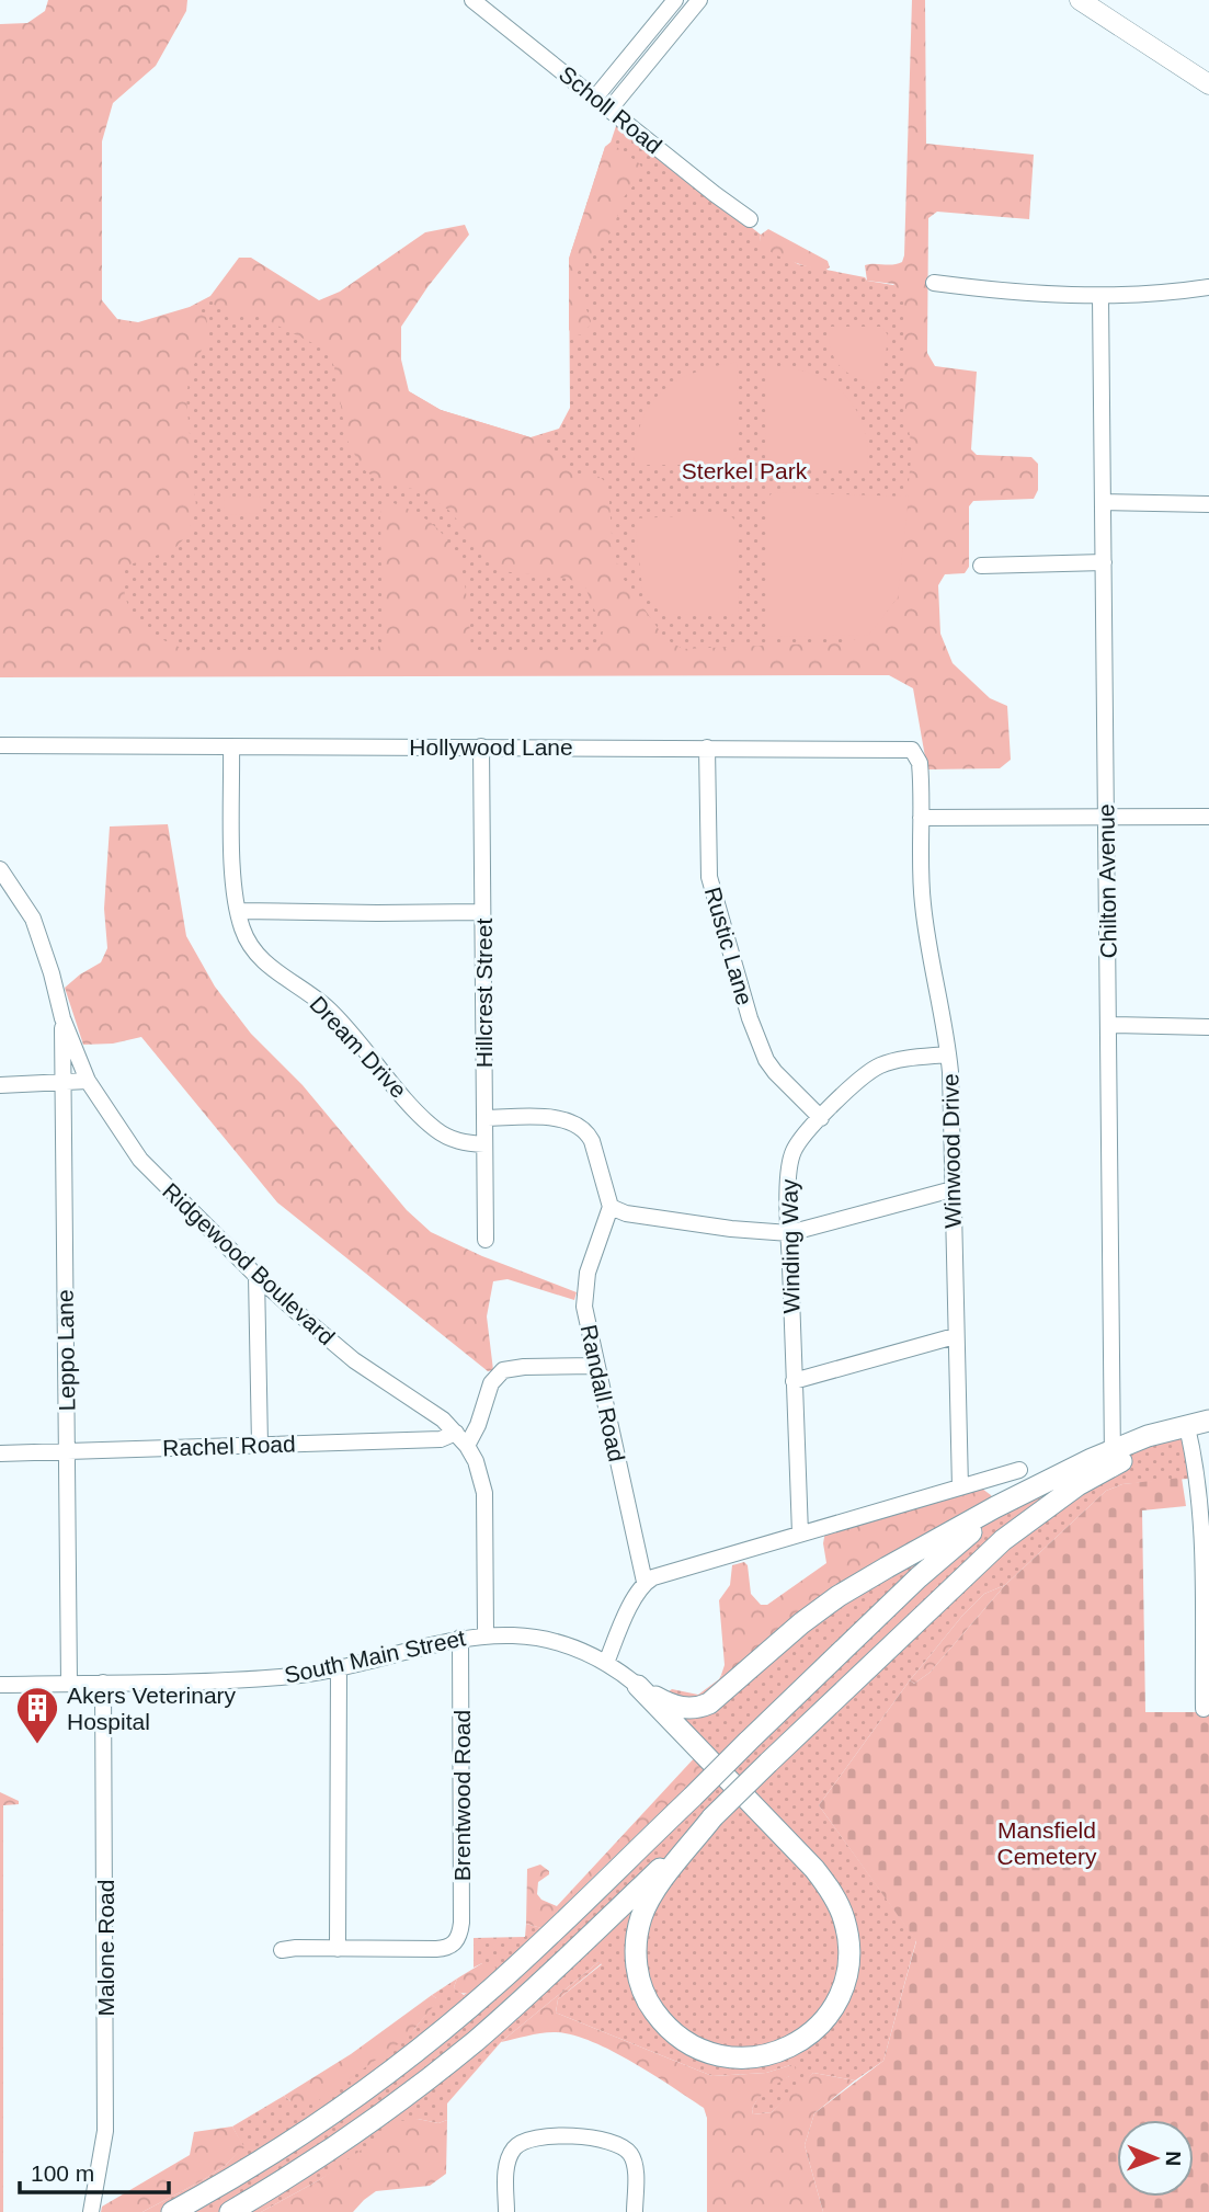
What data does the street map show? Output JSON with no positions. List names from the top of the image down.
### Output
{
  "streets": {
    "street": [
      "Scholl Road",
      "Hollywood Lane",
      "Chilton Avenue",
      "Rustic Lane",
      "Hillcrest Street",
      "Dream Drive",
      "Winwood Drive",
      "Winding Way",
      "Ridgewood Boulevard",
      "Leppo Lane",
      "Randall Road",
      "Rachel Road",
      "South Main Street",
      "Brentwood Road",
      "Malone Road"
    ]
  },
  "crossings": [
    ["Hollywood Lane", "Rustic Lane"],
    ["Hollywood Lane", "Hillcrest Street"],
    ["Hollywood Lane", "Dream Drive"],
    ["Hollywood Lane", "Winwood Drive"],
    ["Rustic Lane", "Winding Way"],
    ["Hillcrest Street", "Dream Drive"],
    ["Winwood Drive", "Winding Way"],
    ["Ridgewood Boulevard", "Leppo Lane"],
    ["Ridgewood Boulevard", "Rachel Road"],
    ["Ridgewood Boulevard", "South Main Street"],
    ["Leppo Lane", "Rachel Road"],
    ["Leppo Lane", "South Main Street"],
    ["South Main Street", "Brentwood Road"],
    ["South Main Street", "Malone Road"]
  ],
  "parks": ["Sterkel Park", "Mansfield Cemetery"],
  "places": {
    "building": ["Akers Veterinary Hospital"]
  },
  "scale_bar": "100 m",
  "north": "right"
}
